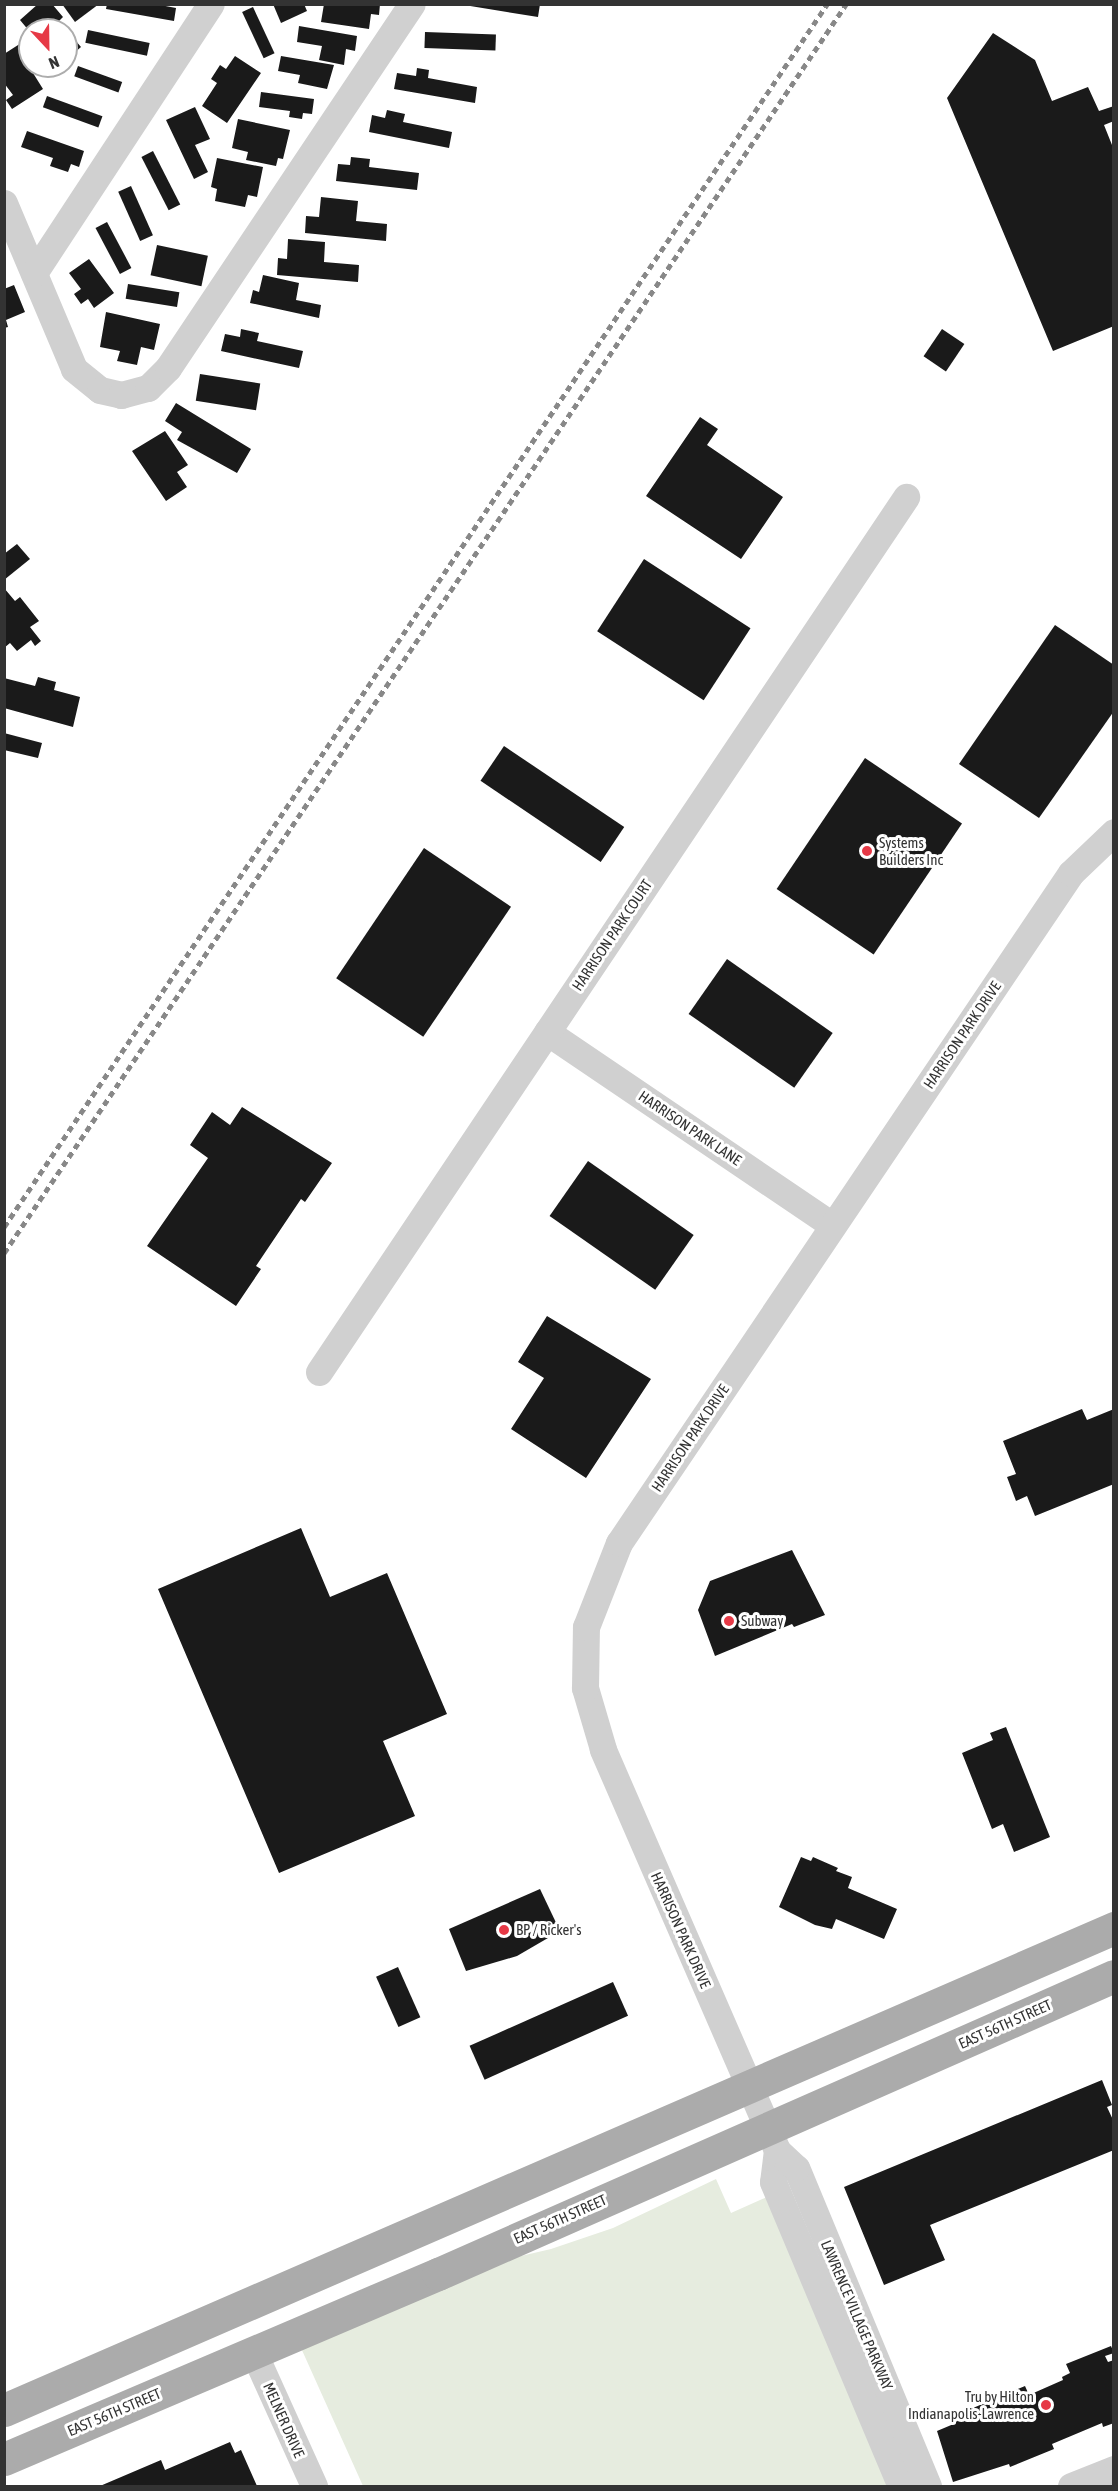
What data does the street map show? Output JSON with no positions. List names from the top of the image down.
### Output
{
  "streets": {
    "main road": ["EAST 56TH STREET"],
    "street": [
      "HARRISON PARK COURT",
      "HARRISON PARK DRIVE",
      "HARRISON PARK LANE",
      "LAWRENCE VILLAGE PARKWAY",
      "MELNER DRIVE"
    ]
  },
  "crossings": [
    ["HARRISON PARK COURT", "HARRISON PARK LANE"],
    ["HARRISON PARK DRIVE", "HARRISON PARK LANE"],
    ["HARRISON PARK DRIVE", "EAST 56TH STREET"],
    ["HARRISON PARK DRIVE", "LAWRENCE VILLAGE PARKWAY"],
    ["EAST 56TH STREET", "LAWRENCE VILLAGE PARKWAY"],
    ["EAST 56TH STREET", "MELNER DRIVE"]
  ],
  "places": [
    "Systems Builders Inc",
    "Subway",
    "BP / Ricker's",
    "Tru by Hilton Indianapolis-Lawrence"
  ],
  "north": "bottom"
}
